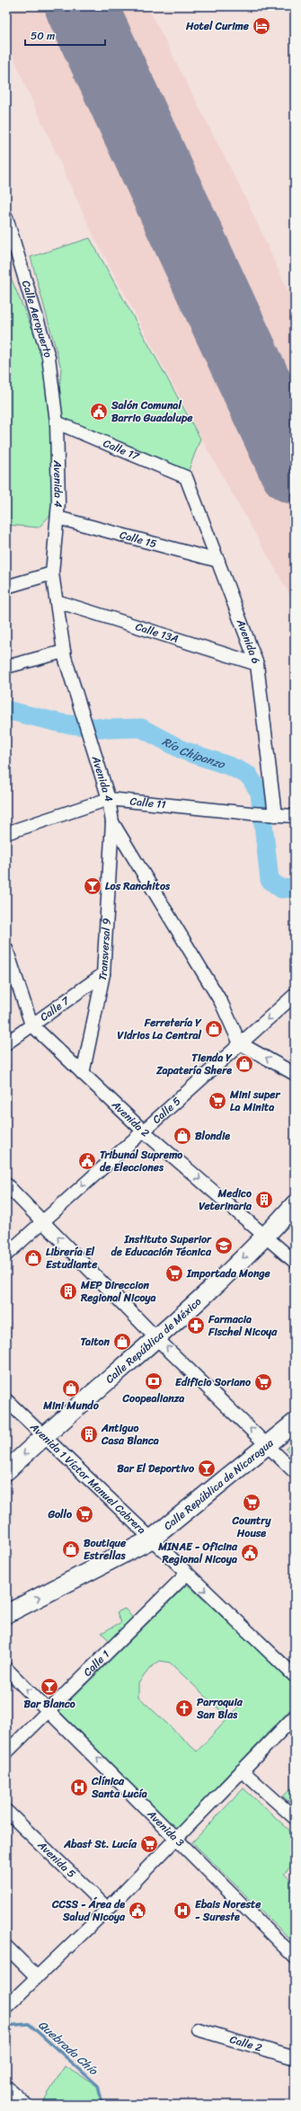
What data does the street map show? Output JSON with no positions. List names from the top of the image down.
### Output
{
  "streets": {
    "main road": ["Calle República de México", "Calle República de Nicaragua"],
    "street": [
      "Calle Aeropuerto",
      "Calle 17",
      "Avenida 4",
      "Calle 15",
      "Calle 13A",
      "Avenida 6",
      "Calle 11",
      "Transversal 9",
      "Calle 7",
      "Calle 5",
      "Avenida 2",
      "Avenida 1 Víctor Manuel Cabrera",
      "Calle 1",
      "Avenida 3",
      "Avenida 5",
      "Calle 2"
    ]
  },
  "crossings": [
    ["Calle Aeropuerto", "Calle 17"],
    ["Calle Aeropuerto", "Avenida 4"],
    ["Calle 17", "Avenida 4"],
    ["Calle 17", "Avenida 6"],
    ["Avenida 4", "Calle 15"],
    ["Avenida 4", "Calle 13A"],
    ["Avenida 4", "Calle 11"],
    ["Avenida 4", "Transversal 9"],
    ["Avenida 4", "Calle 5"],
    ["Calle 15", "Avenida 6"],
    ["Calle 13A", "Avenida 6"],
    ["Avenida 6", "Calle 11"],
    ["Transversal 9", "Calle 7"],
    ["Transversal 9", "Avenida 2"],
    ["Calle 7", "Avenida 2"],
    ["Calle 5", "Avenida 2"],
    ["Avenida 2", "Calle República de México"],
    ["Calle República de México", "Avenida 1 Víctor Manuel Cabrera"],
    ["Avenida 1 Víctor Manuel Cabrera", "Calle República de Nicaragua"],
    ["Avenida 1 Víctor Manuel Cabrera", "Calle 1"],
    ["Calle 1", "Avenida 3"]
  ],
  "one_way": [
    "Calle 5",
    "Avenida 2",
    "Calle República de México",
    "Avenida 1 Víctor Manuel Cabrera",
    "Calle República de Nicaragua",
    "Avenida 3"
  ],
  "water": ["Río Chipanzo", "Quebrada Chío"],
  "places": {
    "hotel": ["Hotel Curime"],
    "public building": [
      "Salón Comunal Barrio Guadalupe",
      "Tribunal Supremo de Elecciones",
      "MINAE - Oficina Regional Nicoya",
      "CCSS - Área de Salud Nicoya"
    ],
    "bar": ["Los Ranchitos", "Bar El Deportivo", "Bar Blanco"],
    "shop": [
      "Ferretería Y Vidrios La Central",
      "Tienda Y Zapatería Shere",
      "Blondie",
      "Librería El Estudiante",
      "Taiton",
      "Mini Mundo",
      "Boutique Estrellas"
    ],
    "supermarket": [
      "Mini super La Minita",
      "Importada Monge",
      "Edificio Soriano",
      "Country House",
      "Gollo",
      "Abast St. Lucía"
    ],
    "building": ["Medico Veterinaria", "MEP Direccion Regional Nicoya", "Antiguo Casa Blanca"],
    "school or university": ["Instituto Superior de Educación Técnica"],
    "pharmacy": ["Farmacia Fischel Nicoya"],
    "bank": ["Coopealianza"],
    "church": ["Parroquia San Blas"],
    "hospital": ["Clínica Santa Lucía", "Ebais Noreste - Sureste"]
  },
  "scale_bar": "50 m"
}
